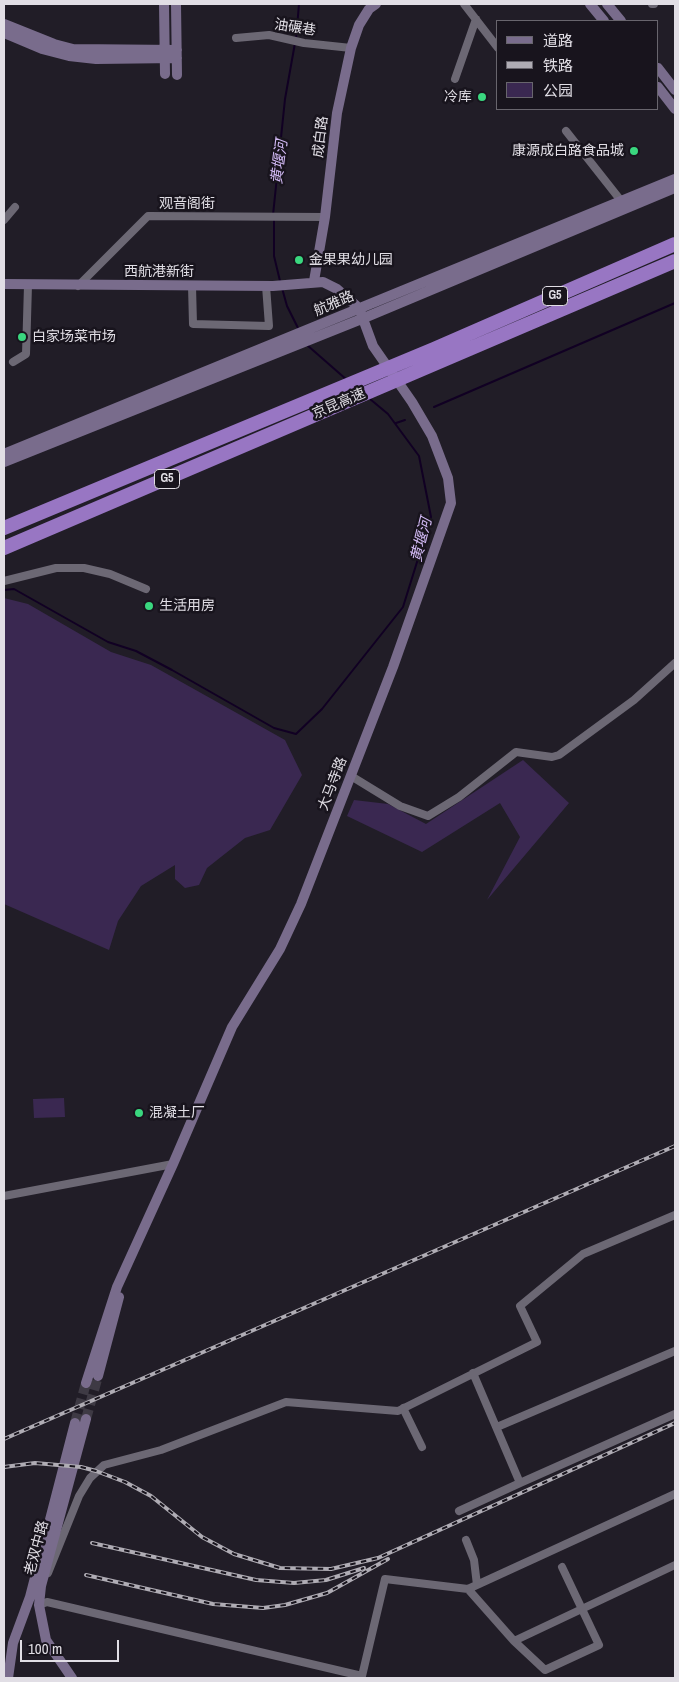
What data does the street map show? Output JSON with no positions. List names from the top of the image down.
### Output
{
  "streets": {
    "highway": ["G5", "京昆高速"],
    "street": [
      "油碾巷",
      "成白路",
      "观音阁街",
      "西航港新街",
      "航雅路",
      "大马寺路",
      "老双中路"
    ]
  },
  "crossings": [
    ["油碾巷", "成白路"],
    ["成白路", "观音阁街"],
    ["成白路", "西航港新街"],
    ["观音阁街", "西航港新街"],
    ["航雅路", "大马寺路"]
  ],
  "water": ["黄堰河"],
  "places": [
    "冷库",
    "康源成白路食品城",
    "金果果幼儿园",
    "白家场菜市场",
    "生活用房",
    "混凝土厂"
  ],
  "legend": ["道路", "铁路", "公园"],
  "scale_bar": "100 m"
}
